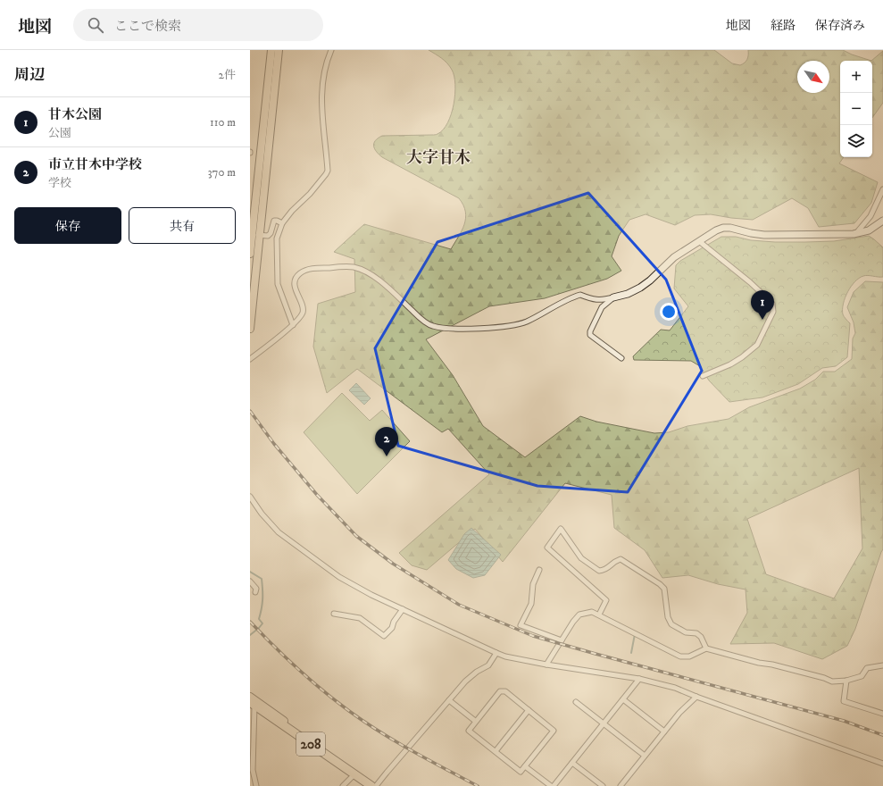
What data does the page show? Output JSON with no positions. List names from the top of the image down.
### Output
{
  "streets": {
    "highway": ["208"]
  },
  "districts": ["大字甘木"],
  "north": "bottom right",
  "page": {
    "header": "地図",
    "search": "ここで検索",
    "nav": ["地図", "経路", "保存済み"],
    "heading": ["周辺", "2件"],
    "map_buttons": ["+", "−"],
    "list": [
      {
        "mark": "1",
        "name": "甘木公園",
        "note": "公園",
        "value": "110 m"
      },
      {
        "mark": "2",
        "name": "市立甘木中学校",
        "note": "学校",
        "value": "370 m"
      }
    ],
    "buttons": ["保存", "共有"],
    "pins": ["1", "2"]
  }
}
